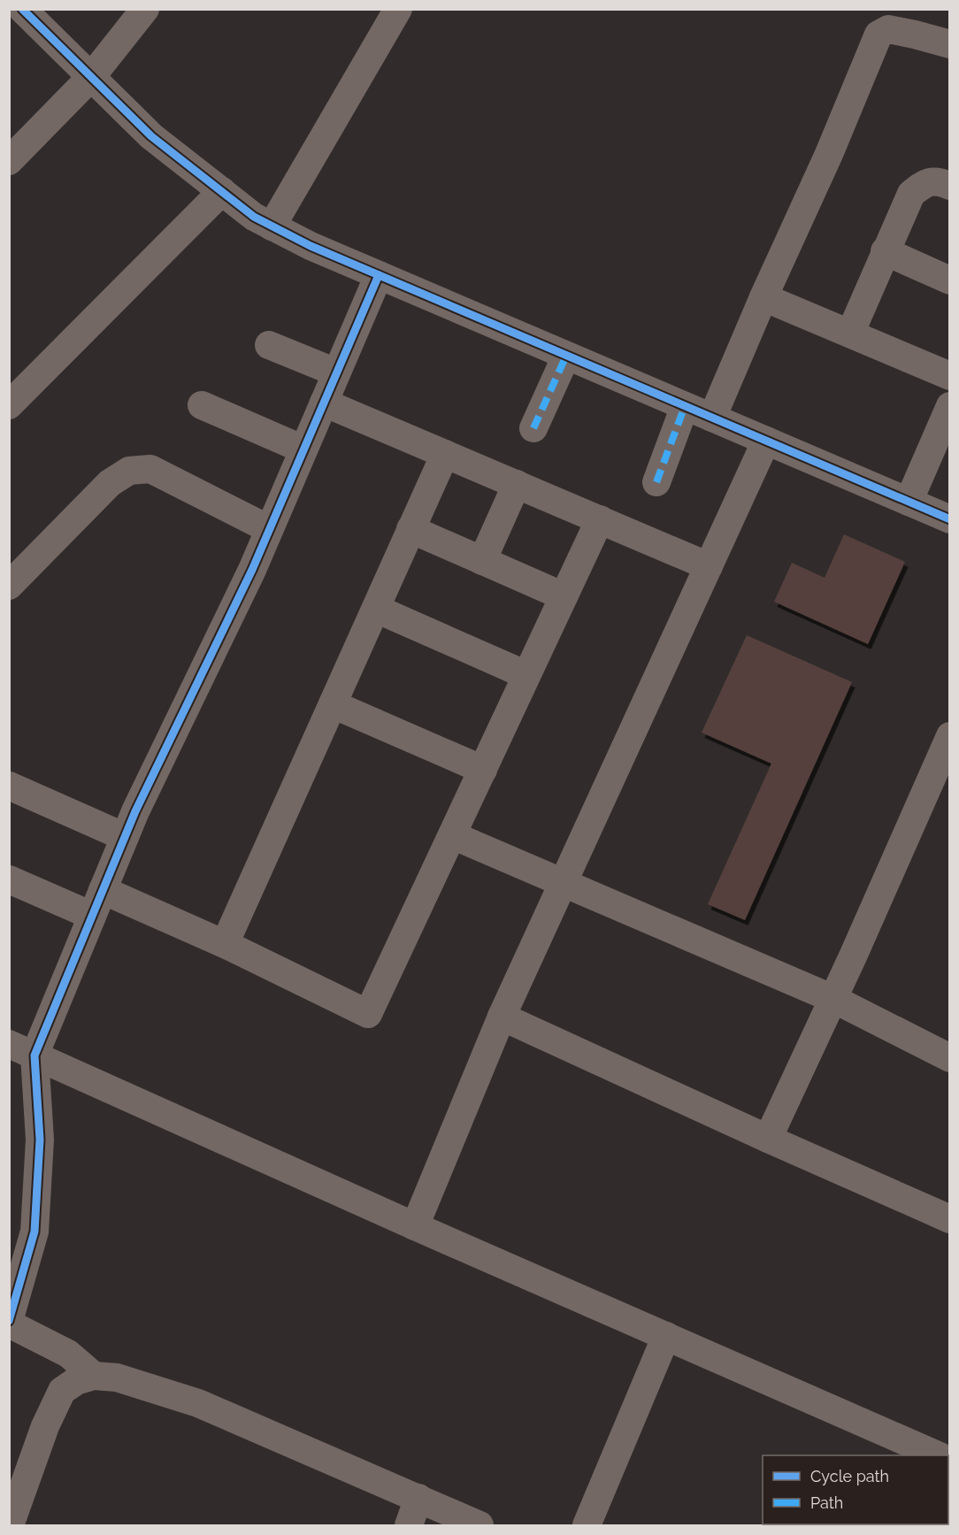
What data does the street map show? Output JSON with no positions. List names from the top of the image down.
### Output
{
  "legend": ["Cycle path", "Path"]
}
